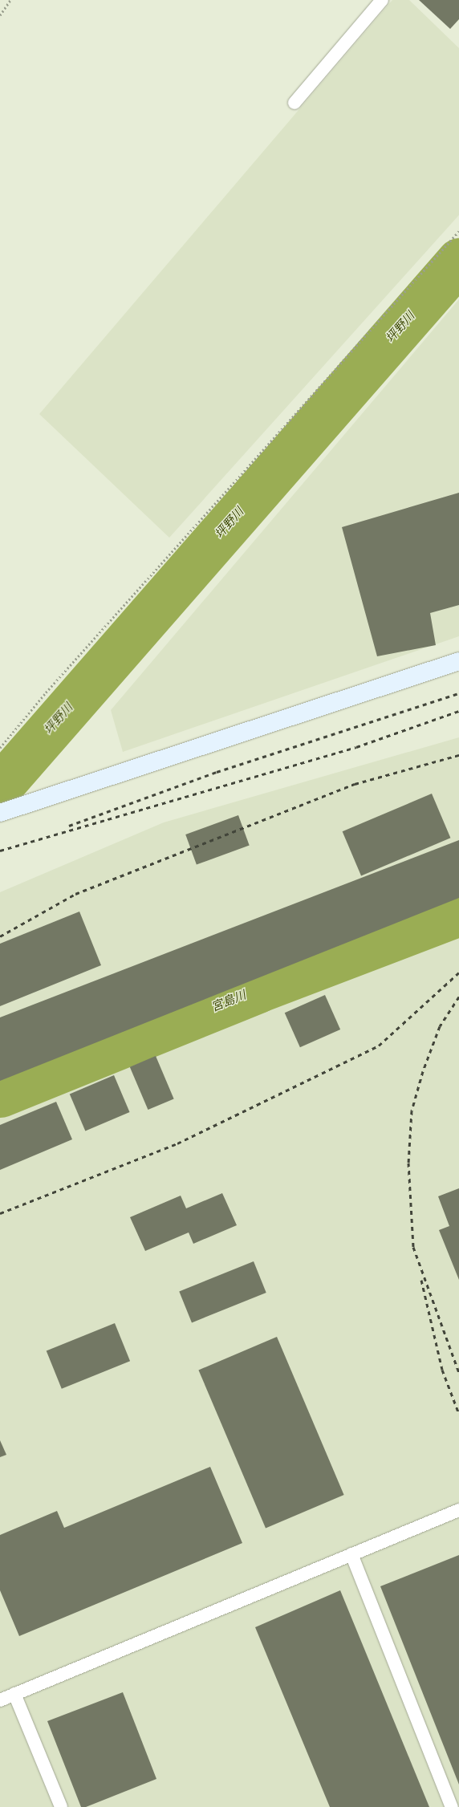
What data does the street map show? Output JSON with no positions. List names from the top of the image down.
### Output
{
  "water": ["坪野川", "宮島川"]
}
